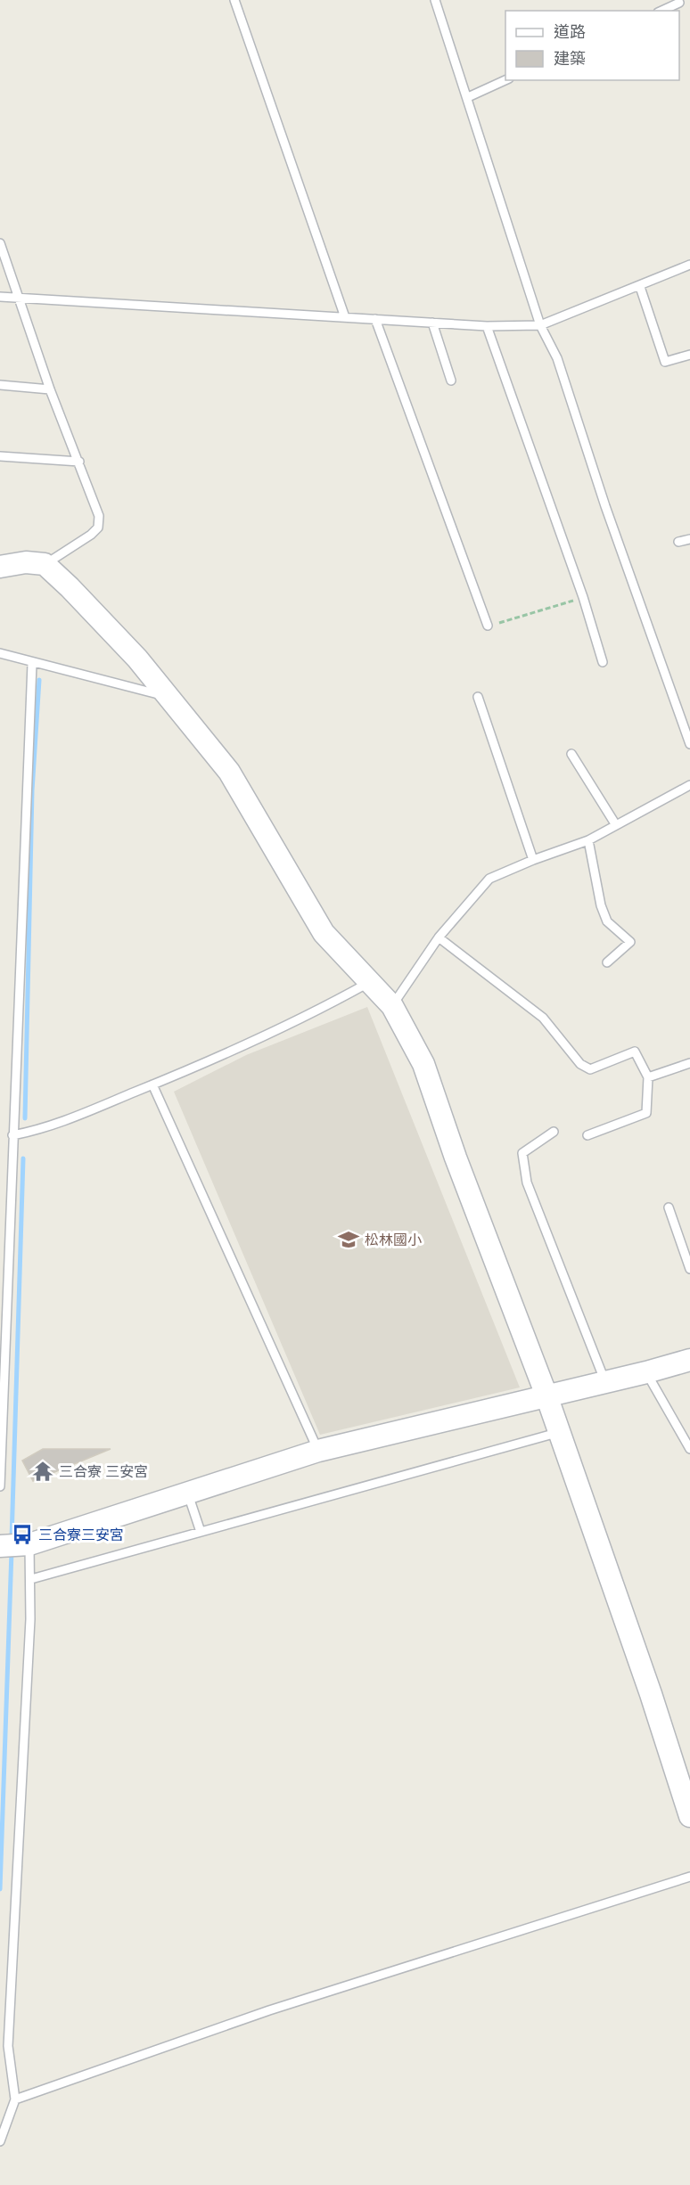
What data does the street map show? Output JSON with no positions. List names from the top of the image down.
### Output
{
  "places": {
    "school or university": ["松林國小"],
    "temple": ["三合寮 三安宮"],
    "bus stop": ["三合寮三安宮"]
  },
  "legend": ["道路", "建築"]
}
